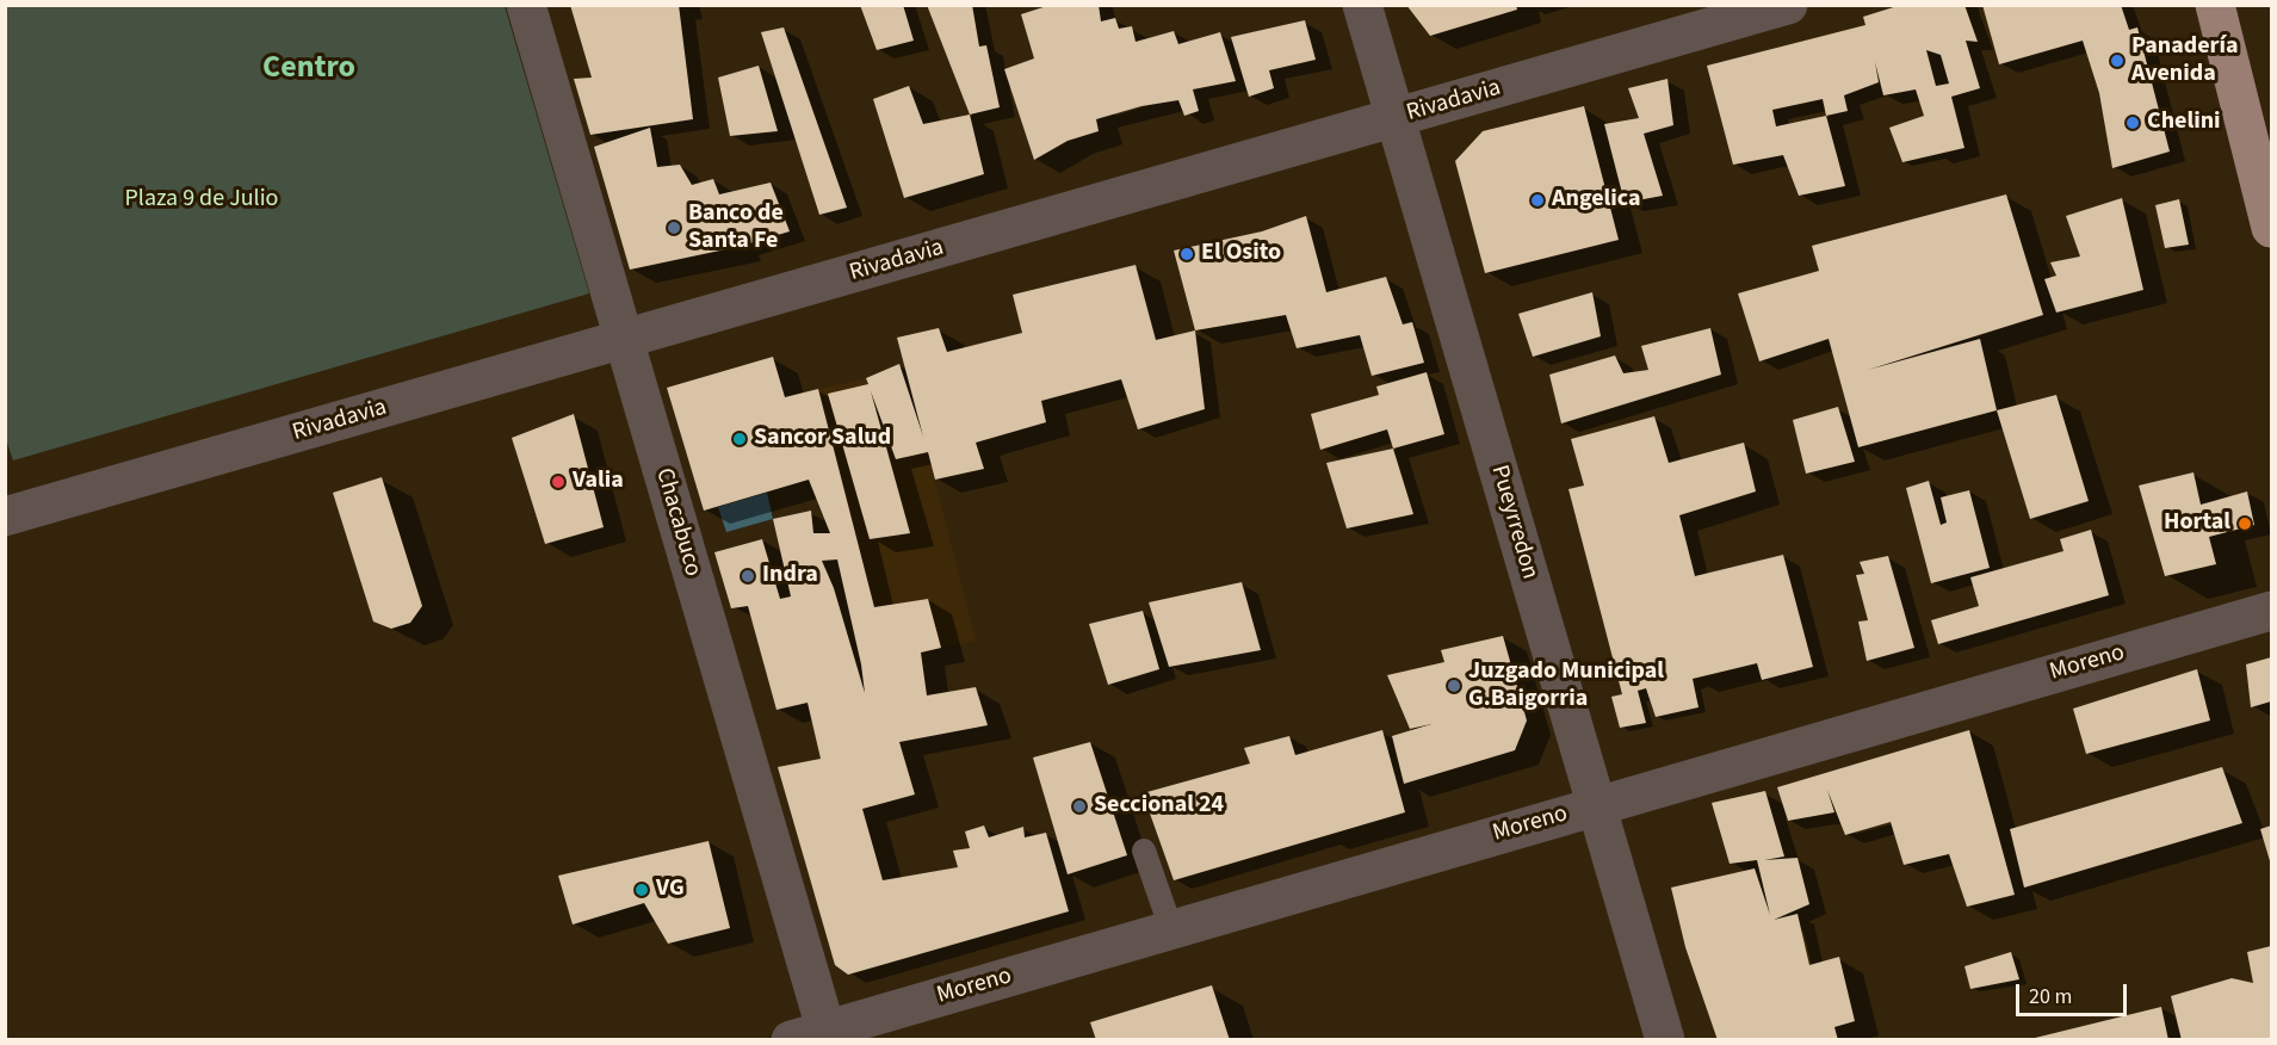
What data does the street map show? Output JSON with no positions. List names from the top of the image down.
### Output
{
  "streets": {
    "street": [
      "Rivadavia",
      "Chacabuco",
      "Pueyrredon",
      "Moreno"
    ]
  },
  "crossings": [
    ["Rivadavia", "Chacabuco"],
    ["Rivadavia", "Pueyrredon"],
    ["Chacabuco", "Moreno"],
    ["Pueyrredon", "Moreno"]
  ],
  "districts": ["Centro"],
  "parks": ["Plaza 9 de Julio"],
  "places": [
    "Panadería Avenida",
    "Chelini",
    "Angelica",
    "Banco de Santa Fe",
    "El Osito",
    "Sancor Salud",
    "Valia",
    "Hortal",
    "Indra",
    "Juzgado Municipal G.Baigorria",
    "Seccional 24",
    "VG"
  ],
  "scale_bar": "20 m"
}
